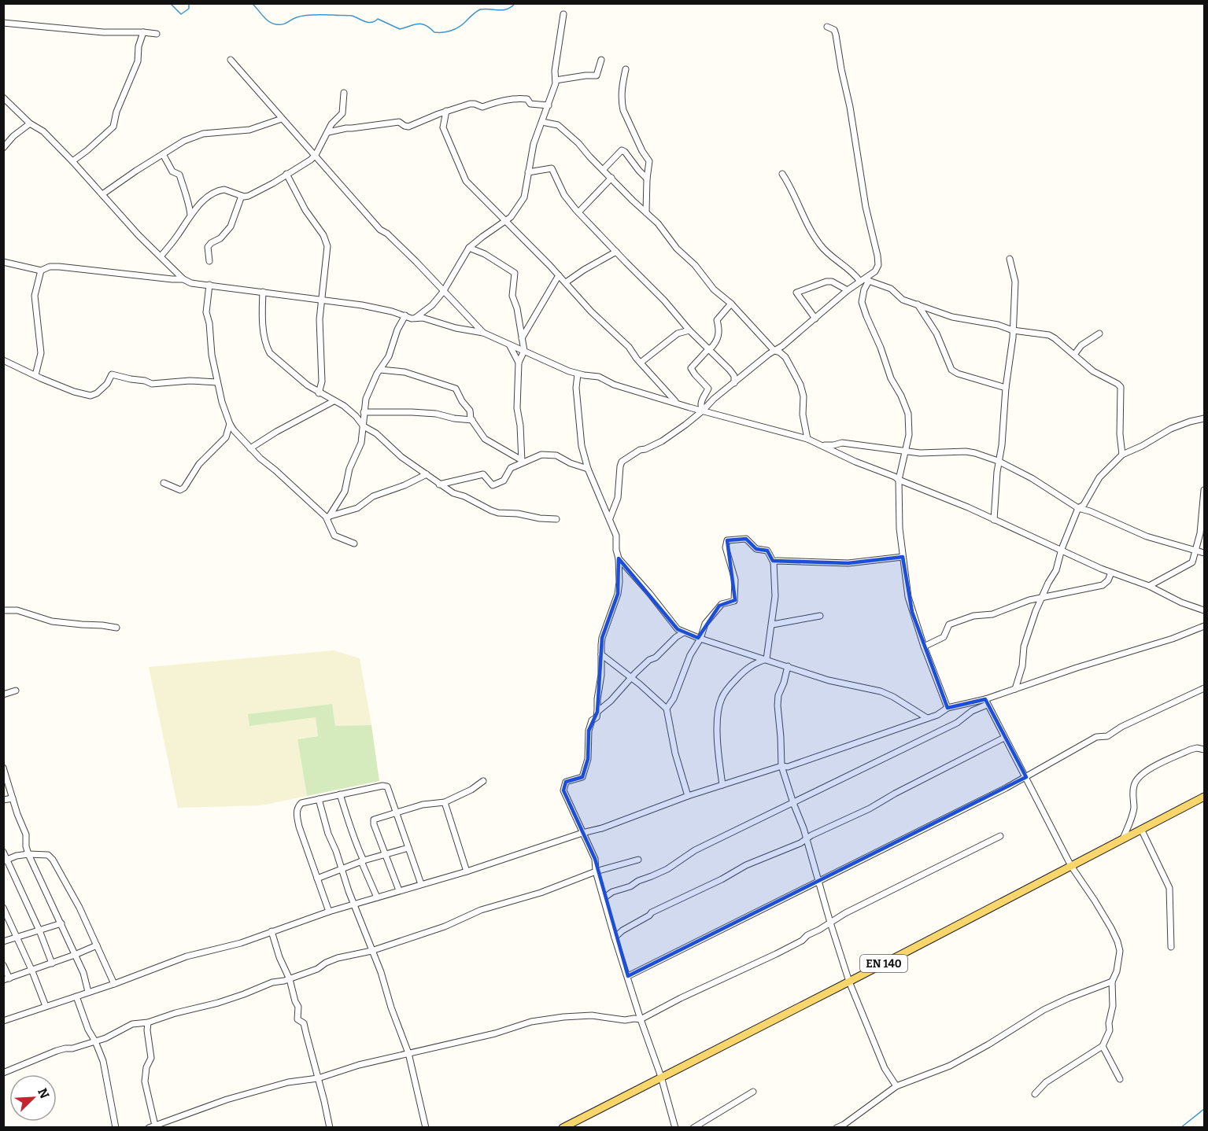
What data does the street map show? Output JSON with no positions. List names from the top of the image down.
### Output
{
  "streets": {
    "main road": ["EN 140"]
  },
  "north": "top right"
}
